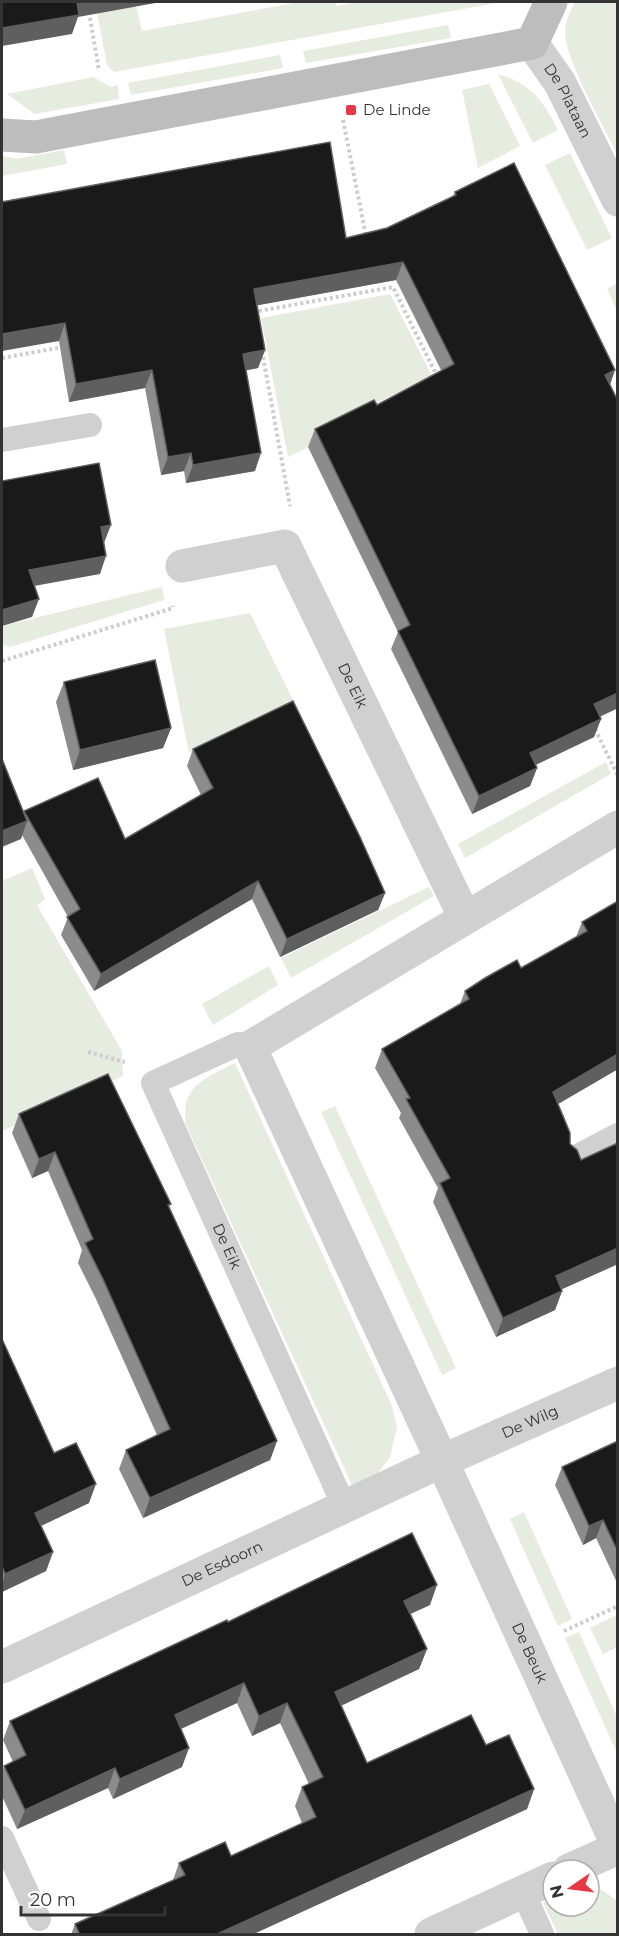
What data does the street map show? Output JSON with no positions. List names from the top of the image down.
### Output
{
  "streets": {
    "street": [
      "De Plataan",
      "De Eik",
      "De Wilg",
      "De Esdoorn",
      "De Beuk"
    ]
  },
  "crossings": [
    ["De Eik", "De Esdoorn"],
    ["De Wilg", "De Esdoorn"],
    ["De Wilg", "De Beuk"],
    ["De Esdoorn", "De Beuk"]
  ],
  "places": {
    "transit": ["De Linde"]
  },
  "scale_bar": "20 m",
  "north": "left"
}
